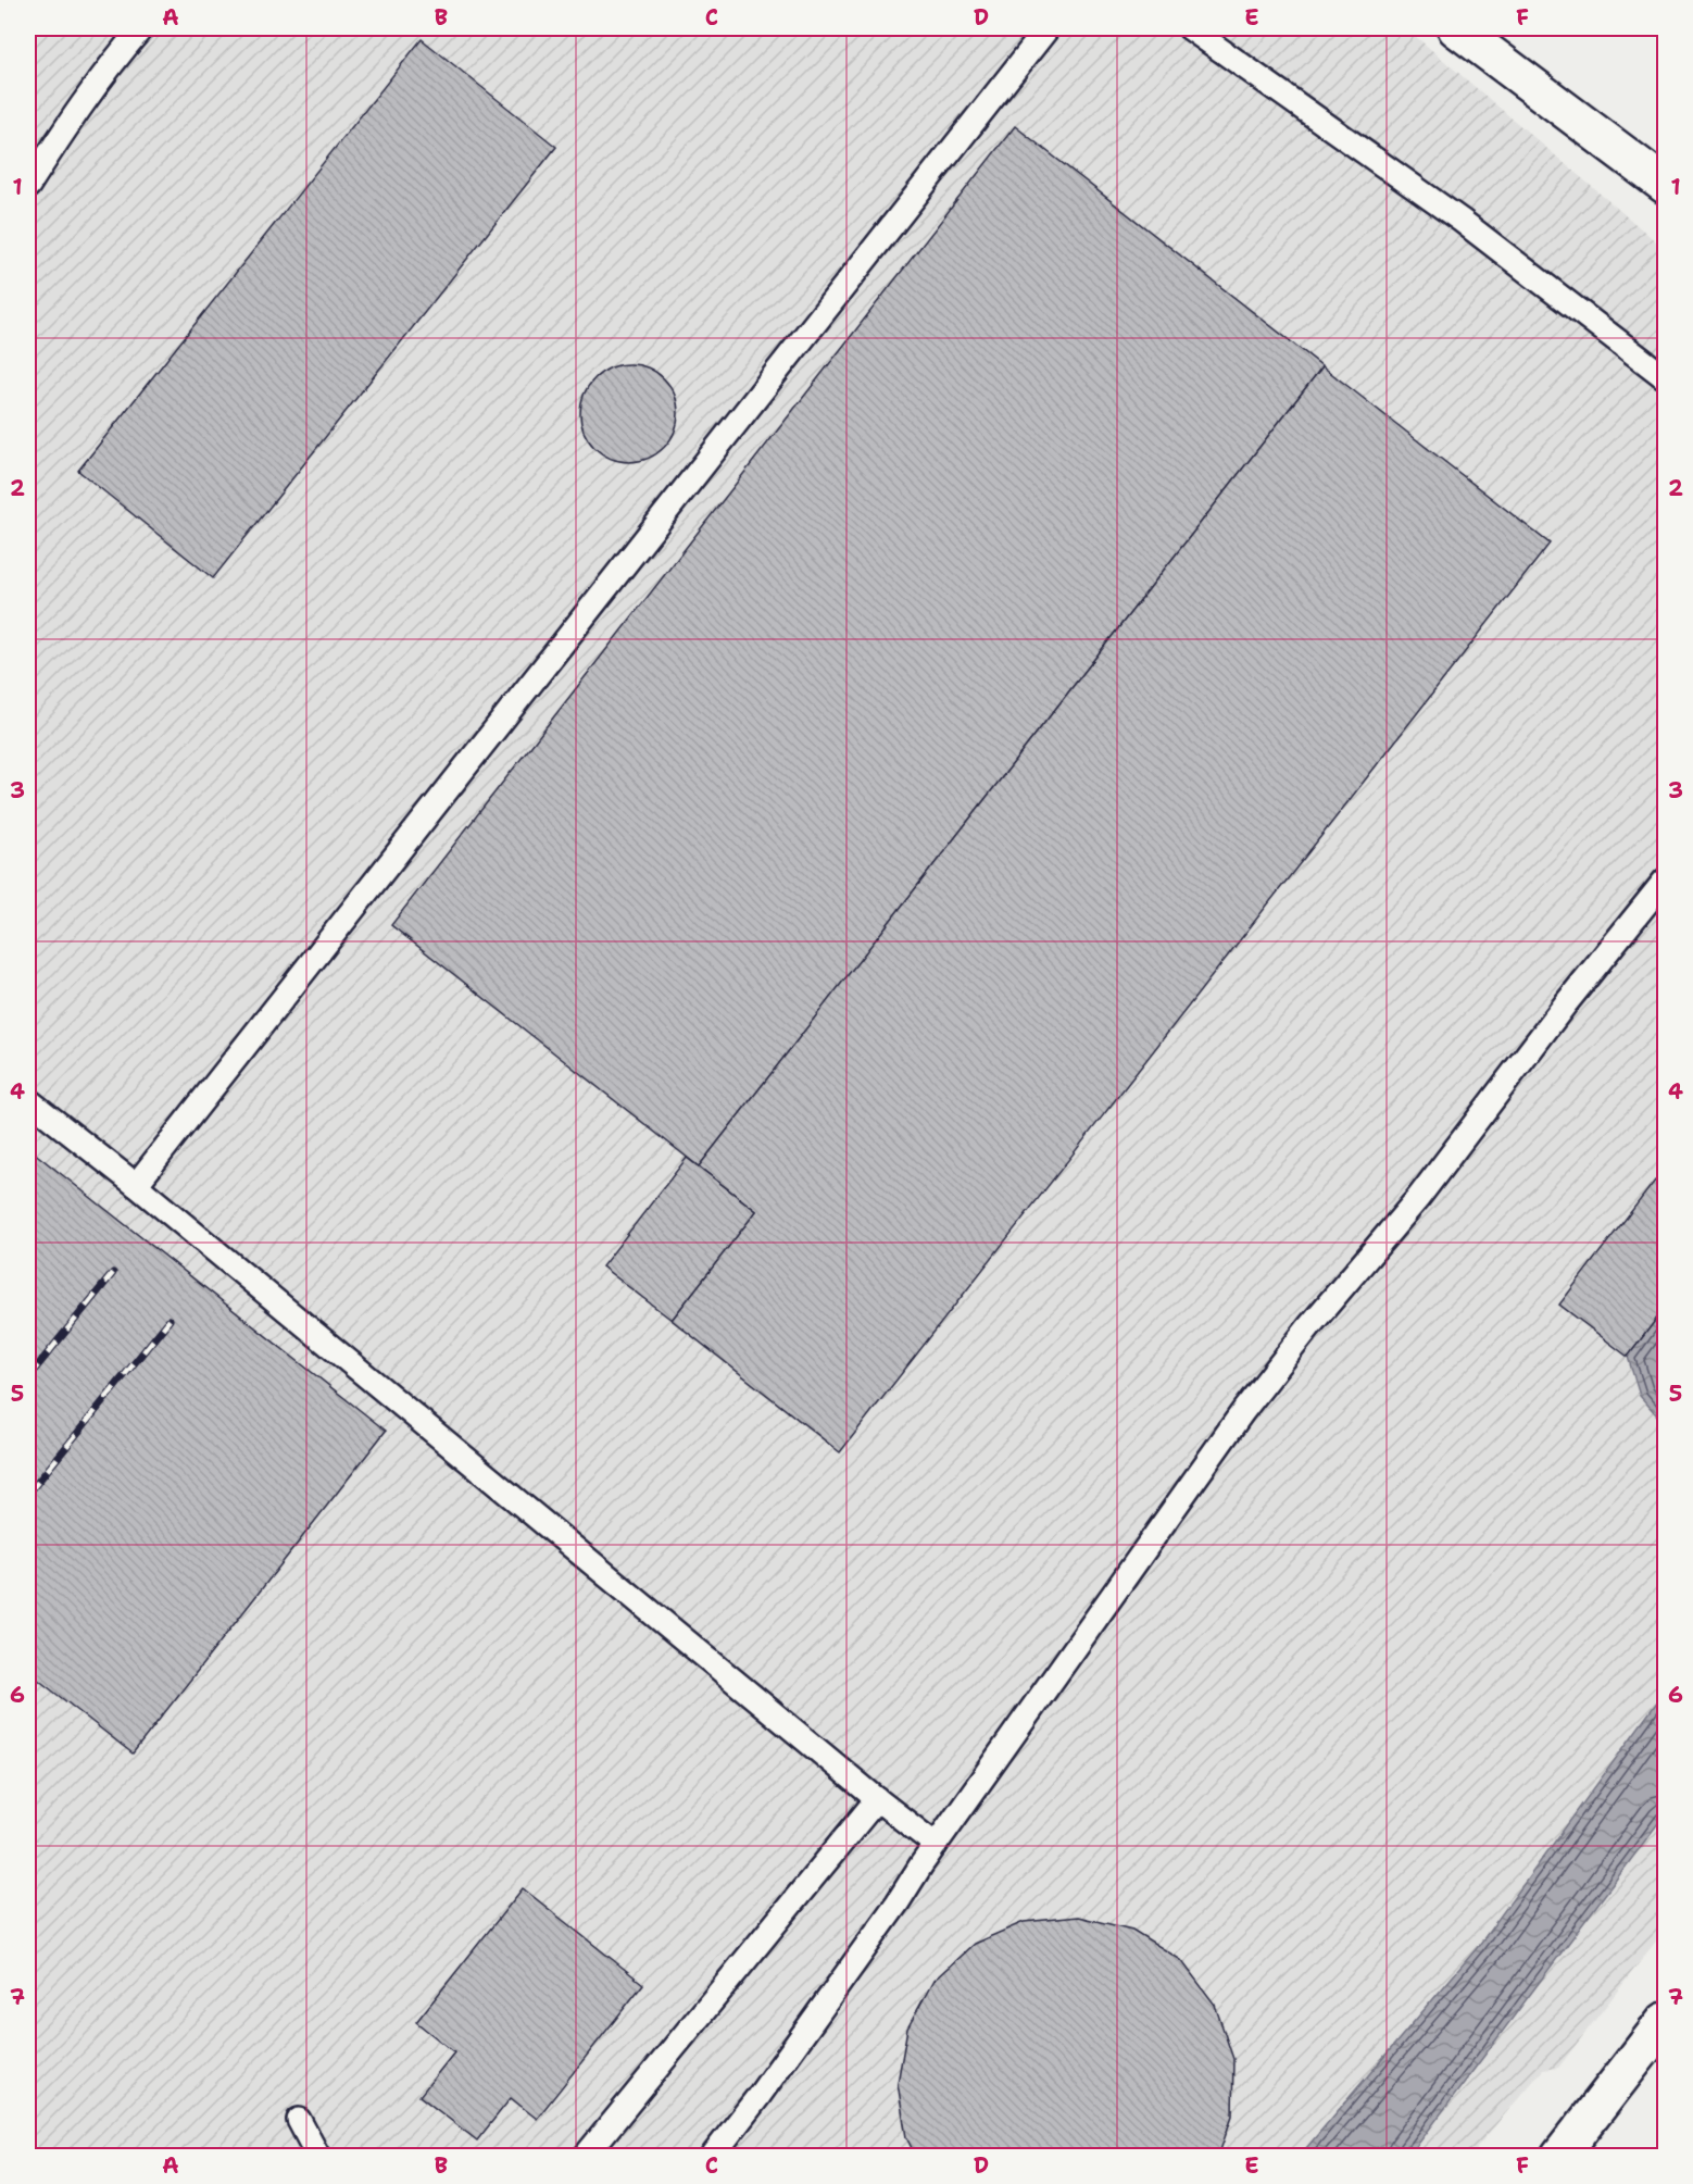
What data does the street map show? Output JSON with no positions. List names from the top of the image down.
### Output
{
  "grid": {
    "columns": [
      "A",
      "B",
      "C",
      "D",
      "E",
      "F"
    ],
    "rows": [
      "1",
      "2",
      "3",
      "4",
      "5",
      "6",
      "7"
    ]
  }
}
